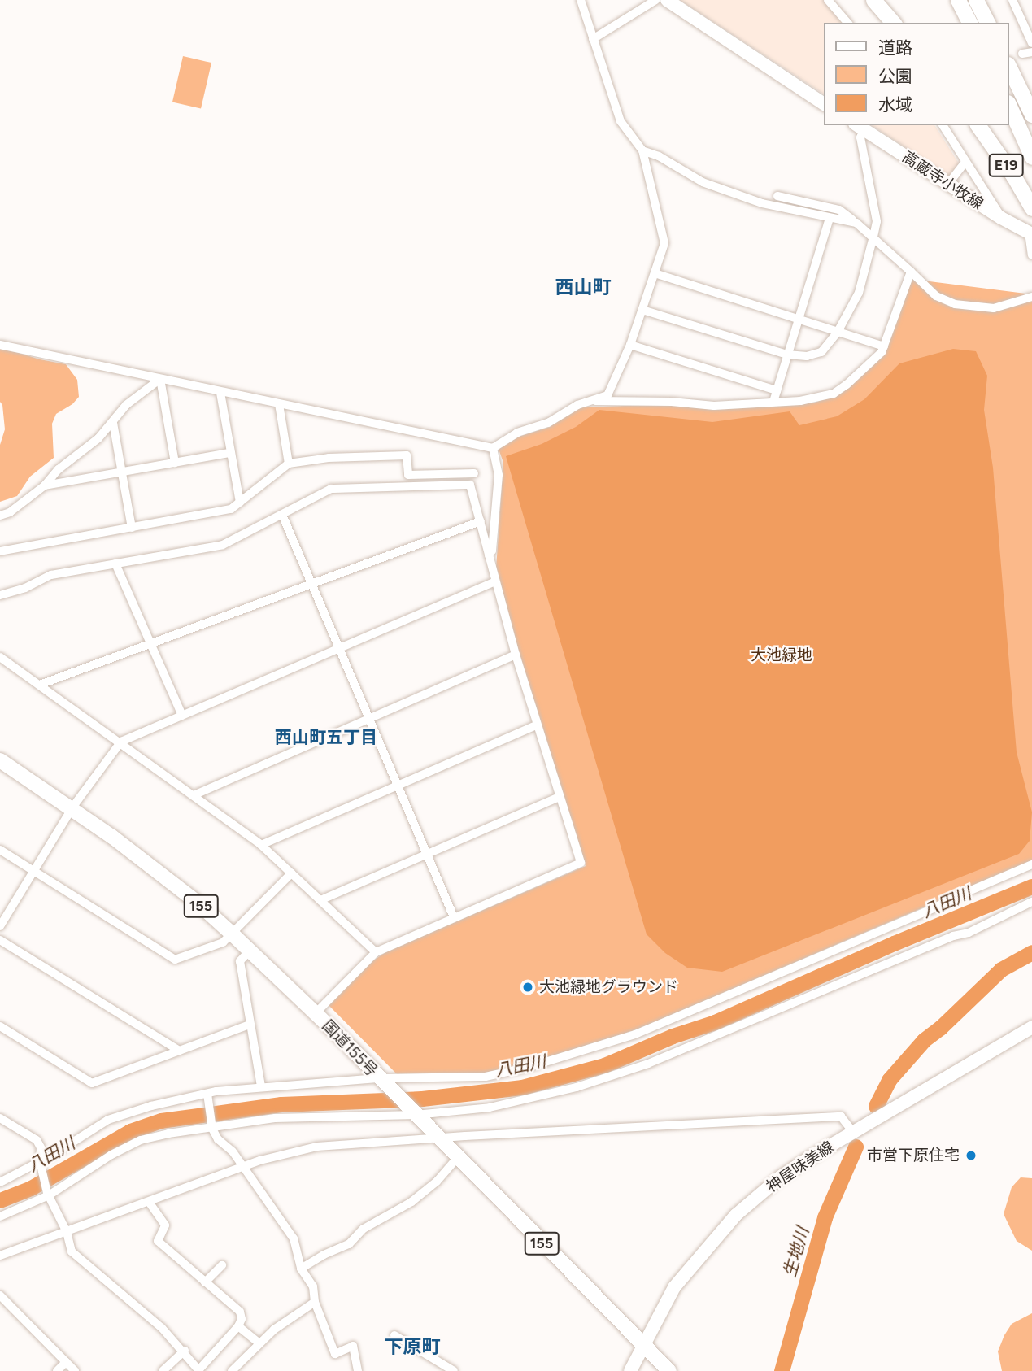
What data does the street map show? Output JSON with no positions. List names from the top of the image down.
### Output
{
  "streets": {
    "highway": ["E19", "155", "国道155号"],
    "main road": ["高蔵寺小牧線", "神屋味美線"]
  },
  "crossings": [
    ["国道155号", "神屋味美線"]
  ],
  "districts": ["西山町", "西山町五丁目", "下原町"],
  "water": ["八田川", "生地川"],
  "parks": ["大池緑地"],
  "places": ["大池緑地グラウンド", "市営下原住宅"],
  "legend": ["道路", "公園", "水域"]
}
